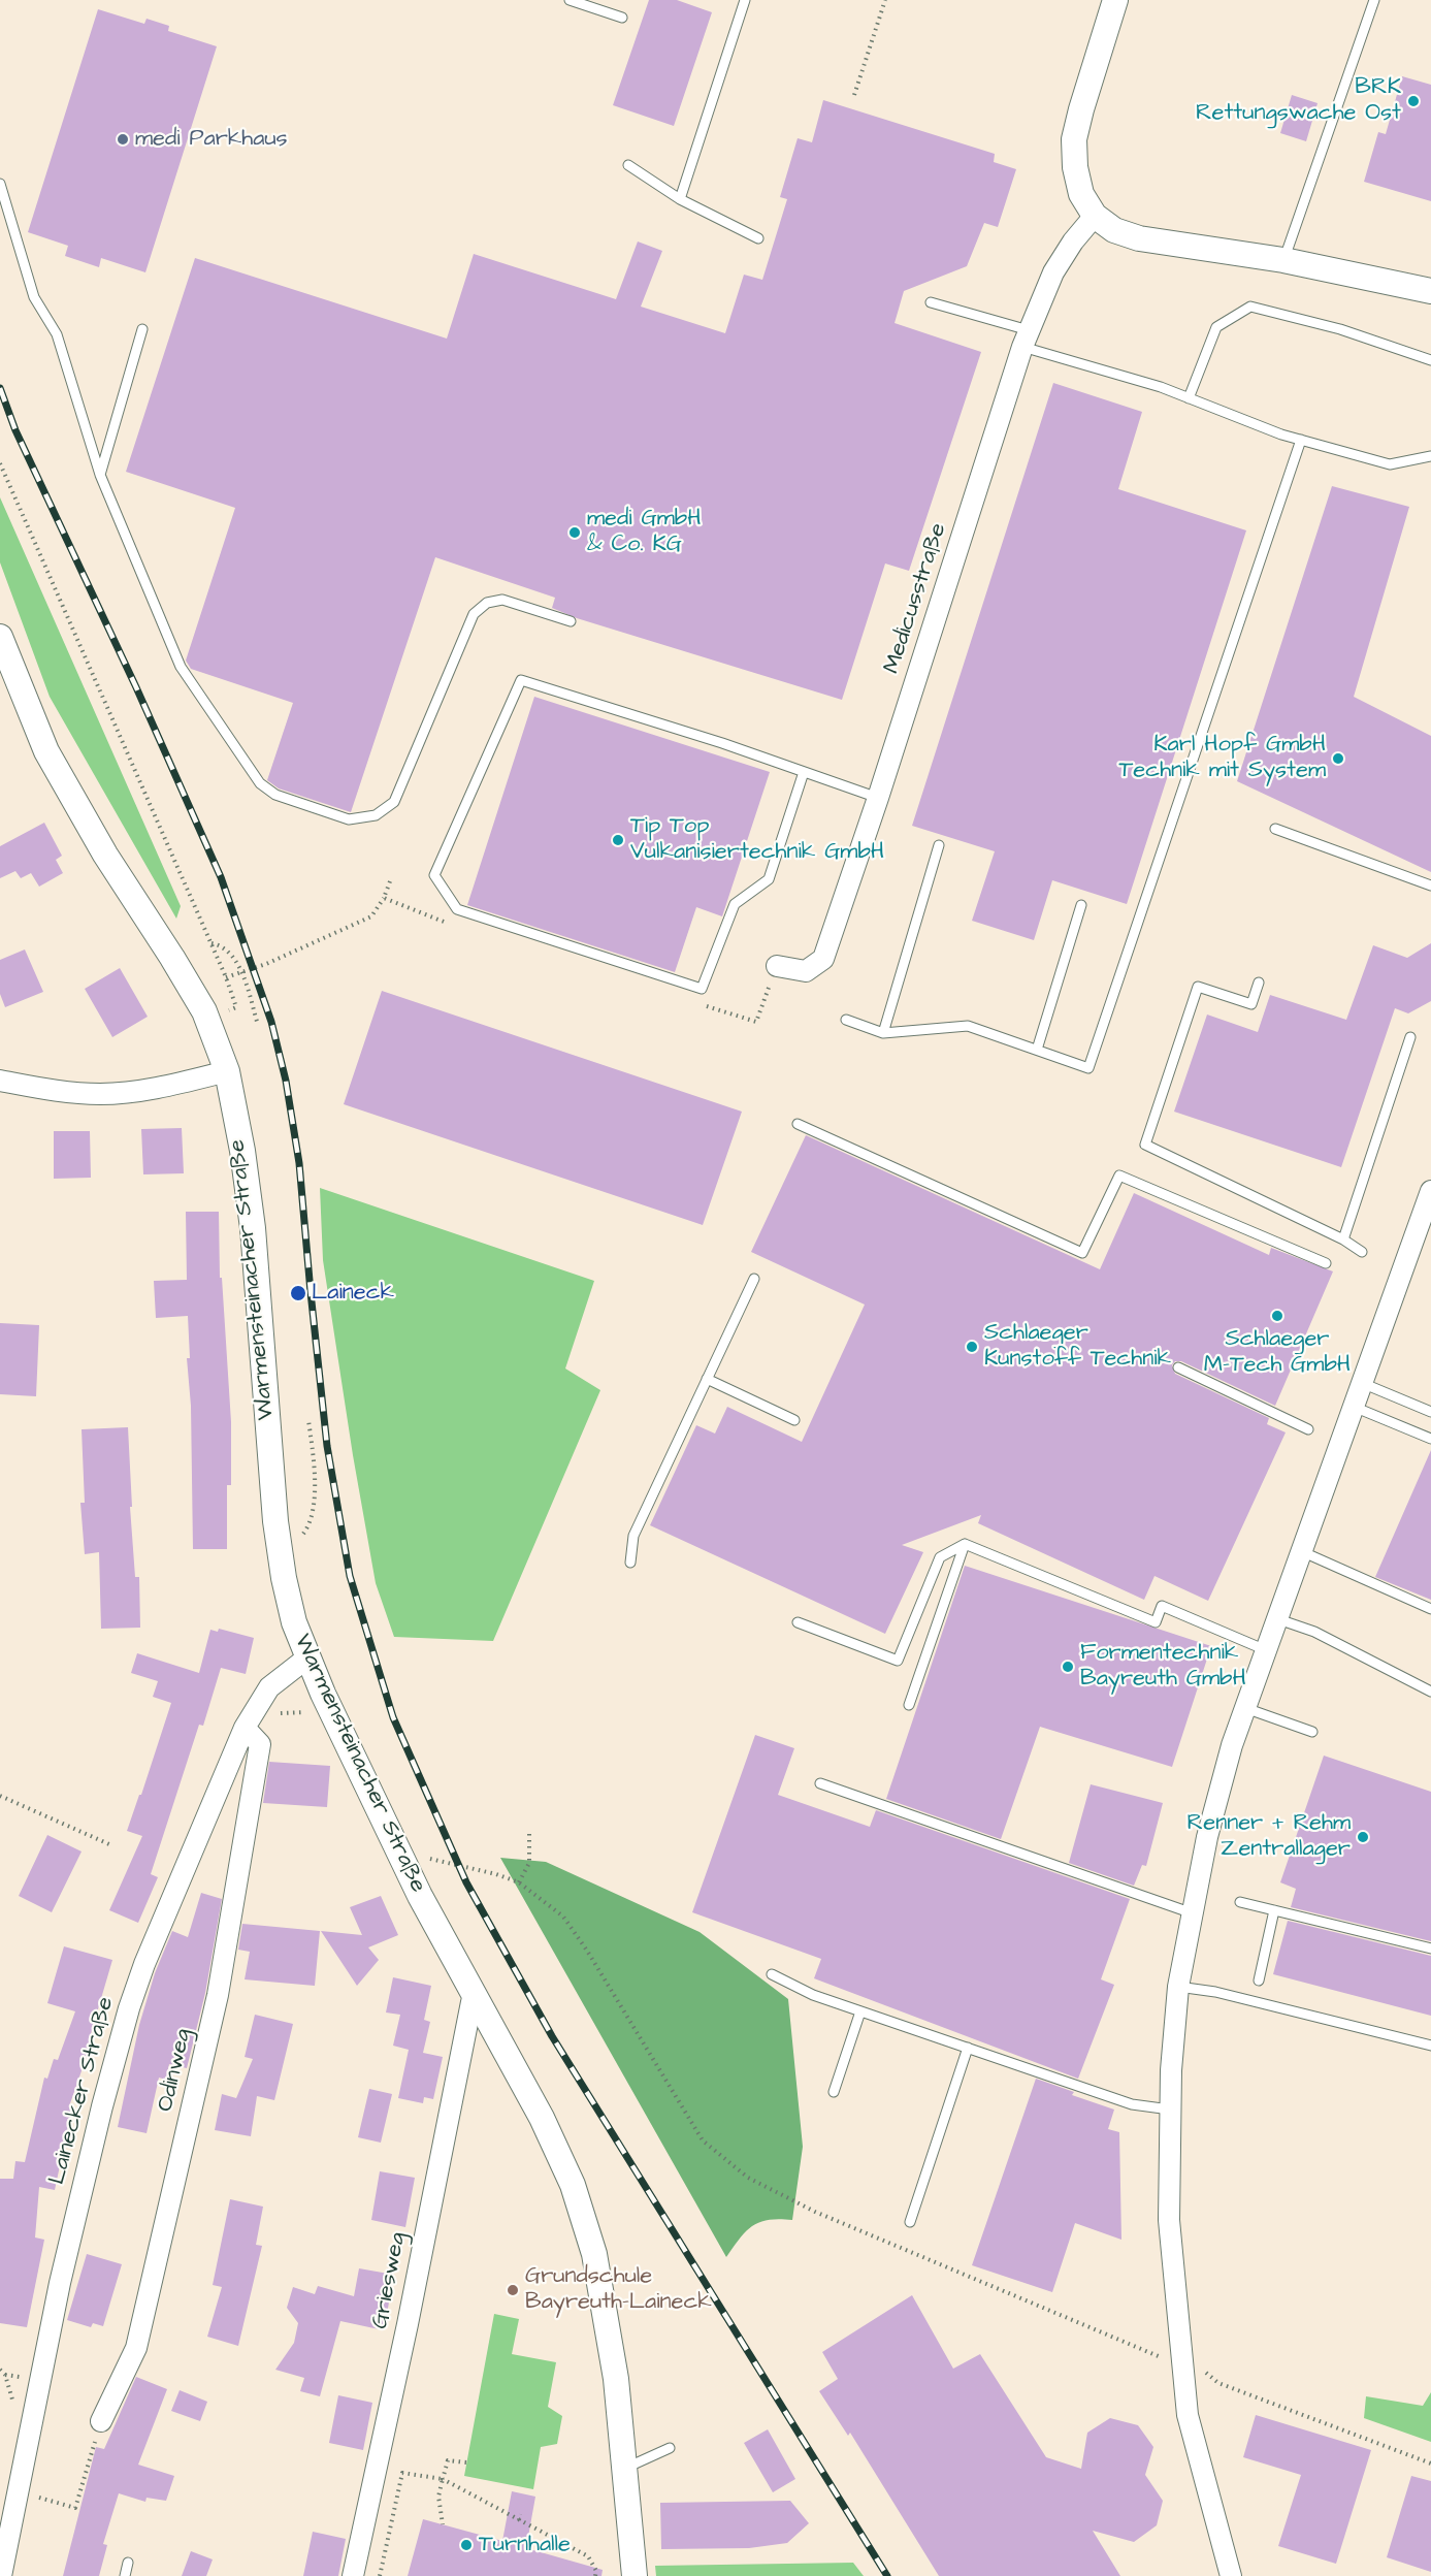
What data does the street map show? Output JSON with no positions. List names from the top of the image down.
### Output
{
  "streets": {
    "street": [
      "Medicusstraße",
      "Warmensteinacher Straße",
      "Odinweg",
      "Lainecker Straße",
      "Griesweg"
    ]
  },
  "crossings": [
    ["Warmensteinacher Straße", "Lainecker Straße"],
    ["Warmensteinacher Straße", "Griesweg"],
    ["Odinweg", "Lainecker Straße"]
  ],
  "places": [
    "BRK Rettungswache Ost",
    "medi Parkhaus",
    "medi GmbH & Co. KG",
    "Karl Hopf GmbH Technik mit System",
    "Tip Top Vulkanisiertechnik GmbH",
    "Laineck",
    "Schlaeger M-Tech GmbH",
    "Schlaeger Kunstoff Technik",
    "Formentechnik Bayreuth GmbH",
    "Renner + Rehm Zentrallager",
    "Grundschule Bayreuth-Laineck",
    "Turnhalle"
  ]
}
